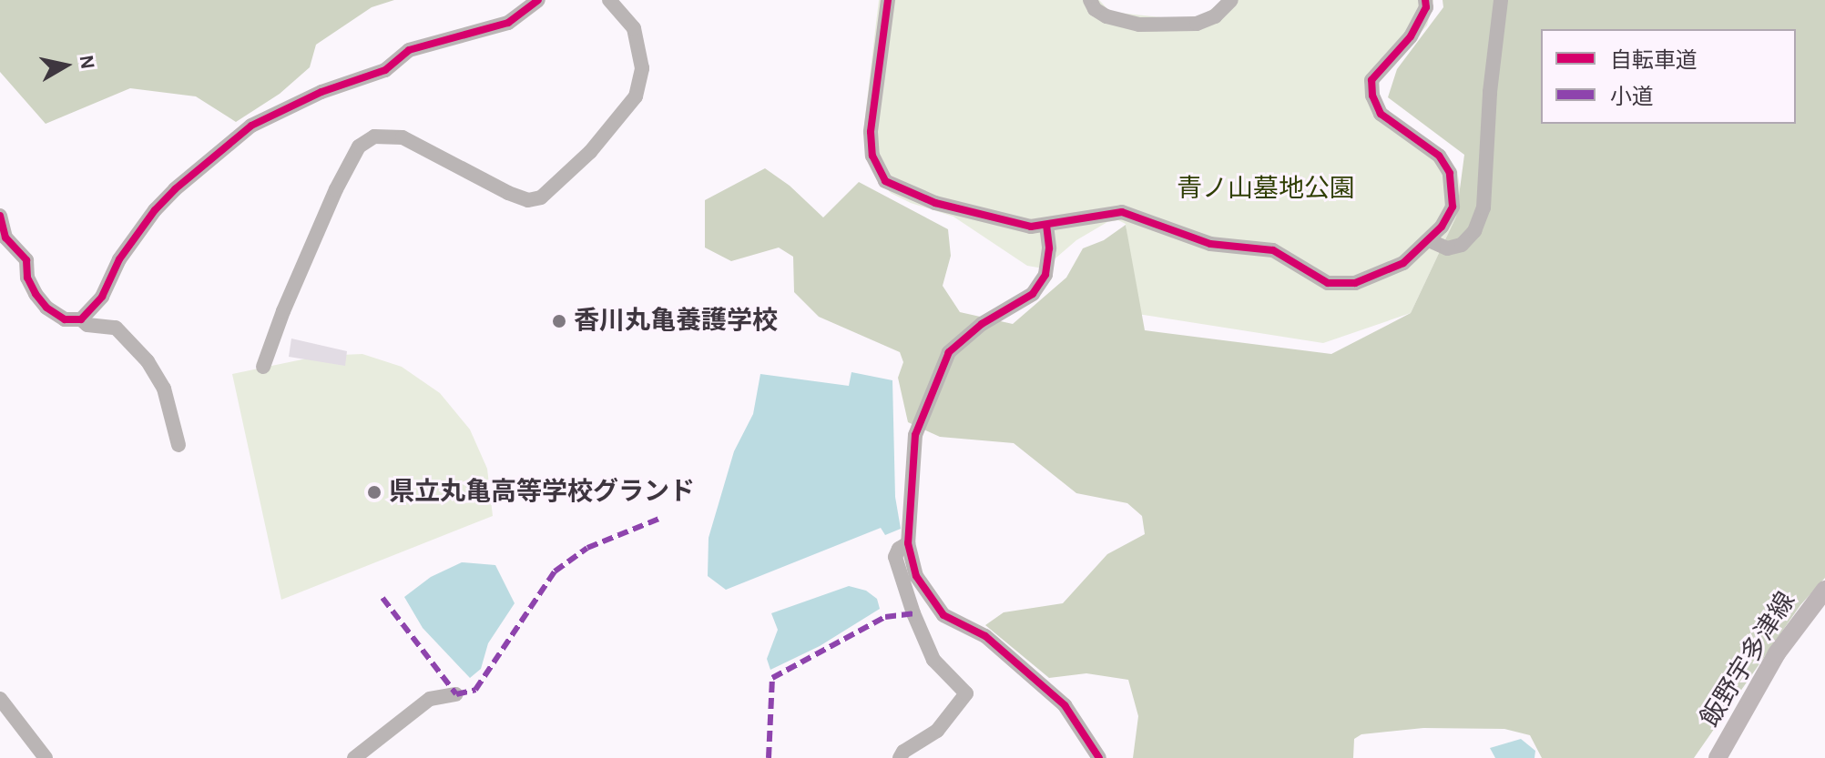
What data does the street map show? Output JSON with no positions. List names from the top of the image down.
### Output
{
  "streets": {
    "main road": ["飯野宇多津線"]
  },
  "parks": ["青ノ山墓地公園"],
  "places": ["香川丸亀養護学校", "県立丸亀高等学校グランド"],
  "legend": ["自転車道", "小道"],
  "north": "right"
}
